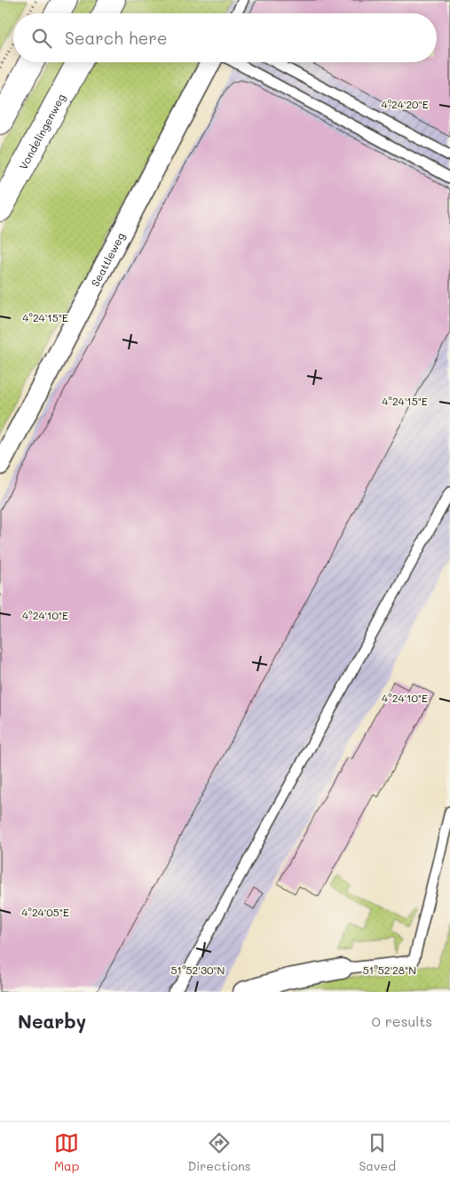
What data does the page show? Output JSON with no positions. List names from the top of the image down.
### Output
{
  "streets": {
    "main road": ["Vondelingenweg"],
    "street": ["Seattleweg"]
  },
  "page": {
    "search": "Search here",
    "heading": ["Nearby", "0 results"],
    "nav": ["Map", "Directions", "Saved"]
  },
  "coordinates": [
    "4°24'20\"E",
    "4°24'15\"E",
    "4°24'10\"E",
    "4°24'05\"E",
    "51°52'30\"N",
    "51°52'28\"N"
  ]
}
